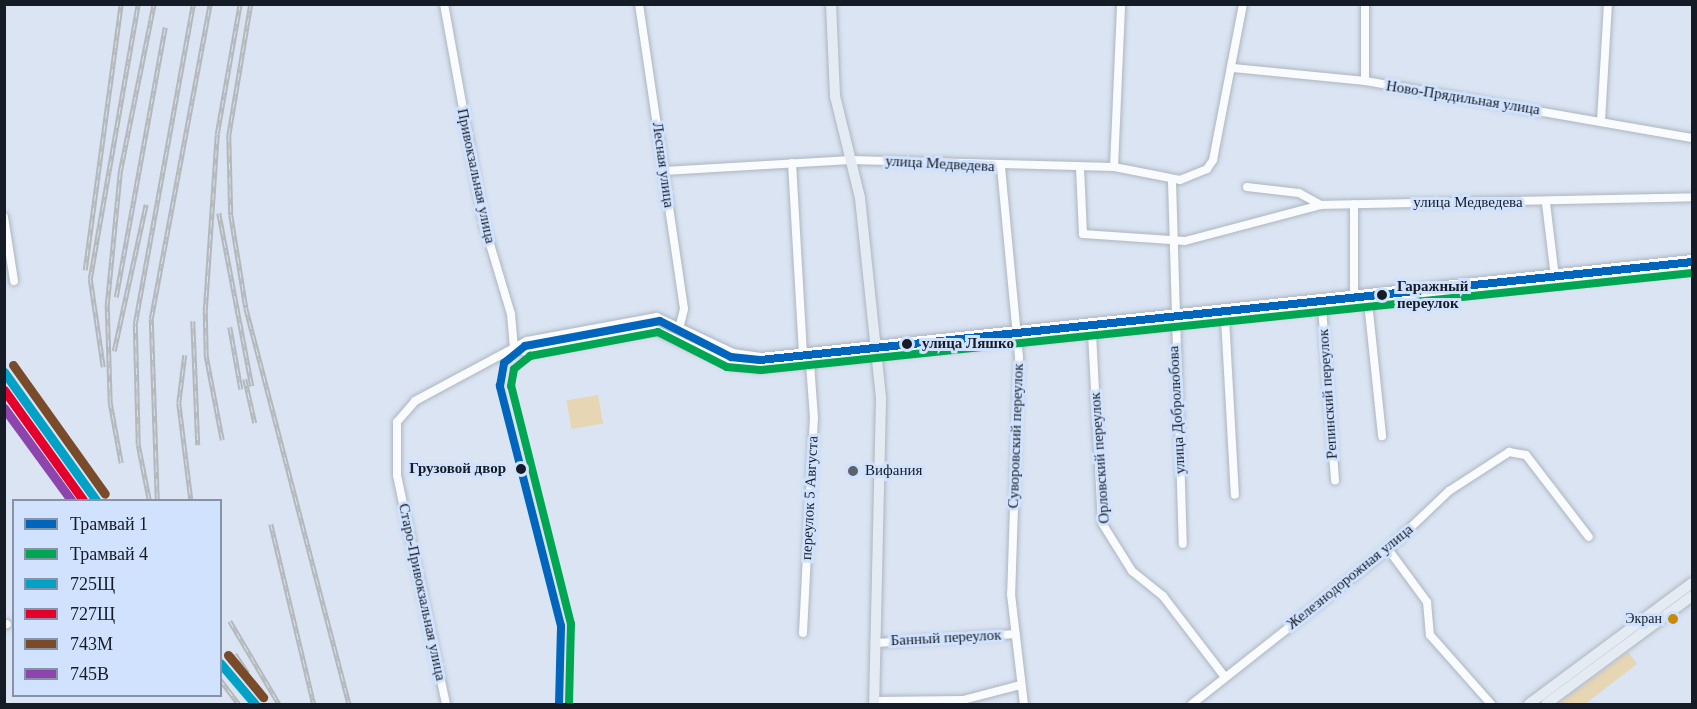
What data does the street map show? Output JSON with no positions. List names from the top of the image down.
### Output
{
  "streets": {
    "street": [
      "Ново-Прядильная улица",
      "улица Медведева",
      "Лесная улица",
      "Привокзальная улица",
      "Репинский переулок",
      "улица Добролюбова",
      "Суворовский переулок",
      "Орловский переулок",
      "переулок 5 Августа",
      "Железнодорожная улица",
      "Старо-Привокзальная улица",
      "Банный переулок"
    ]
  },
  "crossings": [
    ["улица Медведева", "Лесная улица"],
    ["улица Медведева", "улица Добролюбова"],
    ["улица Медведева", "Суворовский переулок"],
    ["Привокзальная улица", "Старо-Привокзальная улица"],
    ["Суворовский переулок", "Банный переулок"],
    ["Орловский переулок", "Железнодорожная улица"]
  ],
  "places": [
    "Гаражный переулок",
    "улица Ляшко",
    "Грузовой двор",
    "Вифания",
    "Экран"
  ],
  "lines": [
    "tram line 1",
    "tram line 4",
    "transit line 743М",
    "transit line 725Щ",
    "transit line 727Щ",
    "transit line 745В"
  ],
  "legend": [
    "Трамвай 1",
    "Трамвай 4",
    "725Щ",
    "727Щ",
    "743М",
    "745В"
  ]
}
